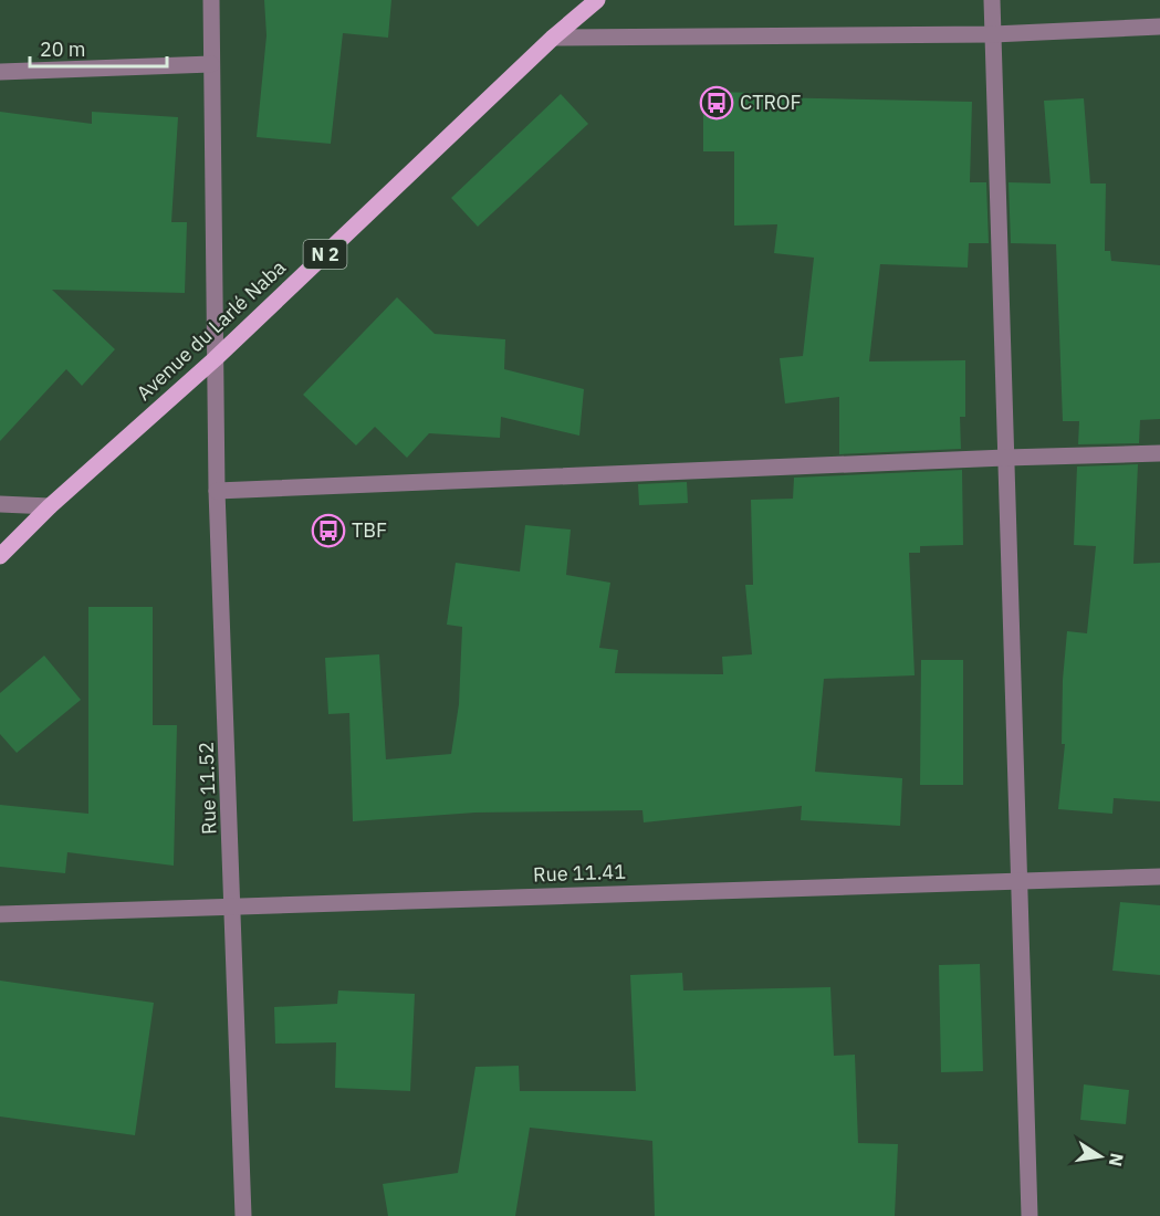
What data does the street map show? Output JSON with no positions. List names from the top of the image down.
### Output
{
  "streets": {
    "main road": ["N 2", "Avenue du Larlé Naba"],
    "street": ["Rue 11.52", "Rue 11.41"]
  },
  "crossings": [
    ["Avenue du Larlé Naba", "Rue 11.52"],
    ["Rue 11.52", "Rue 11.41"]
  ],
  "places": {
    "bus stop": ["CTROF", "TBF"]
  },
  "scale_bar": "20 m",
  "north": "right"
}
